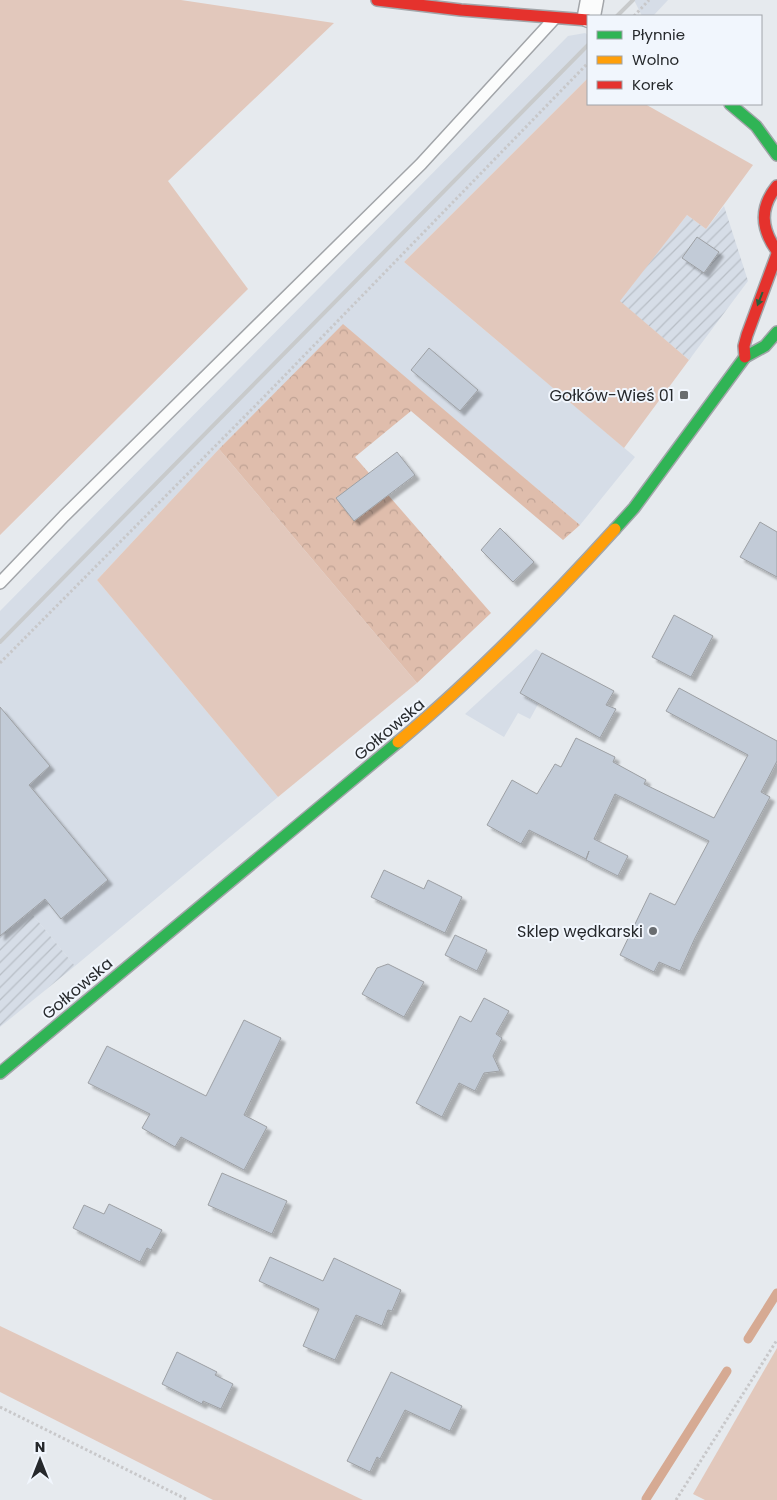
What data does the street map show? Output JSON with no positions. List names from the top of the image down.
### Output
{
  "streets": {
    "street": ["Gołkowska"]
  },
  "places": {
    "transit": ["Gołków-Wieś 01"],
    "other": ["Sklep wędkarski"]
  },
  "legend": ["Płynnie", "Wolno", "Korek"],
  "north": "top"
}
